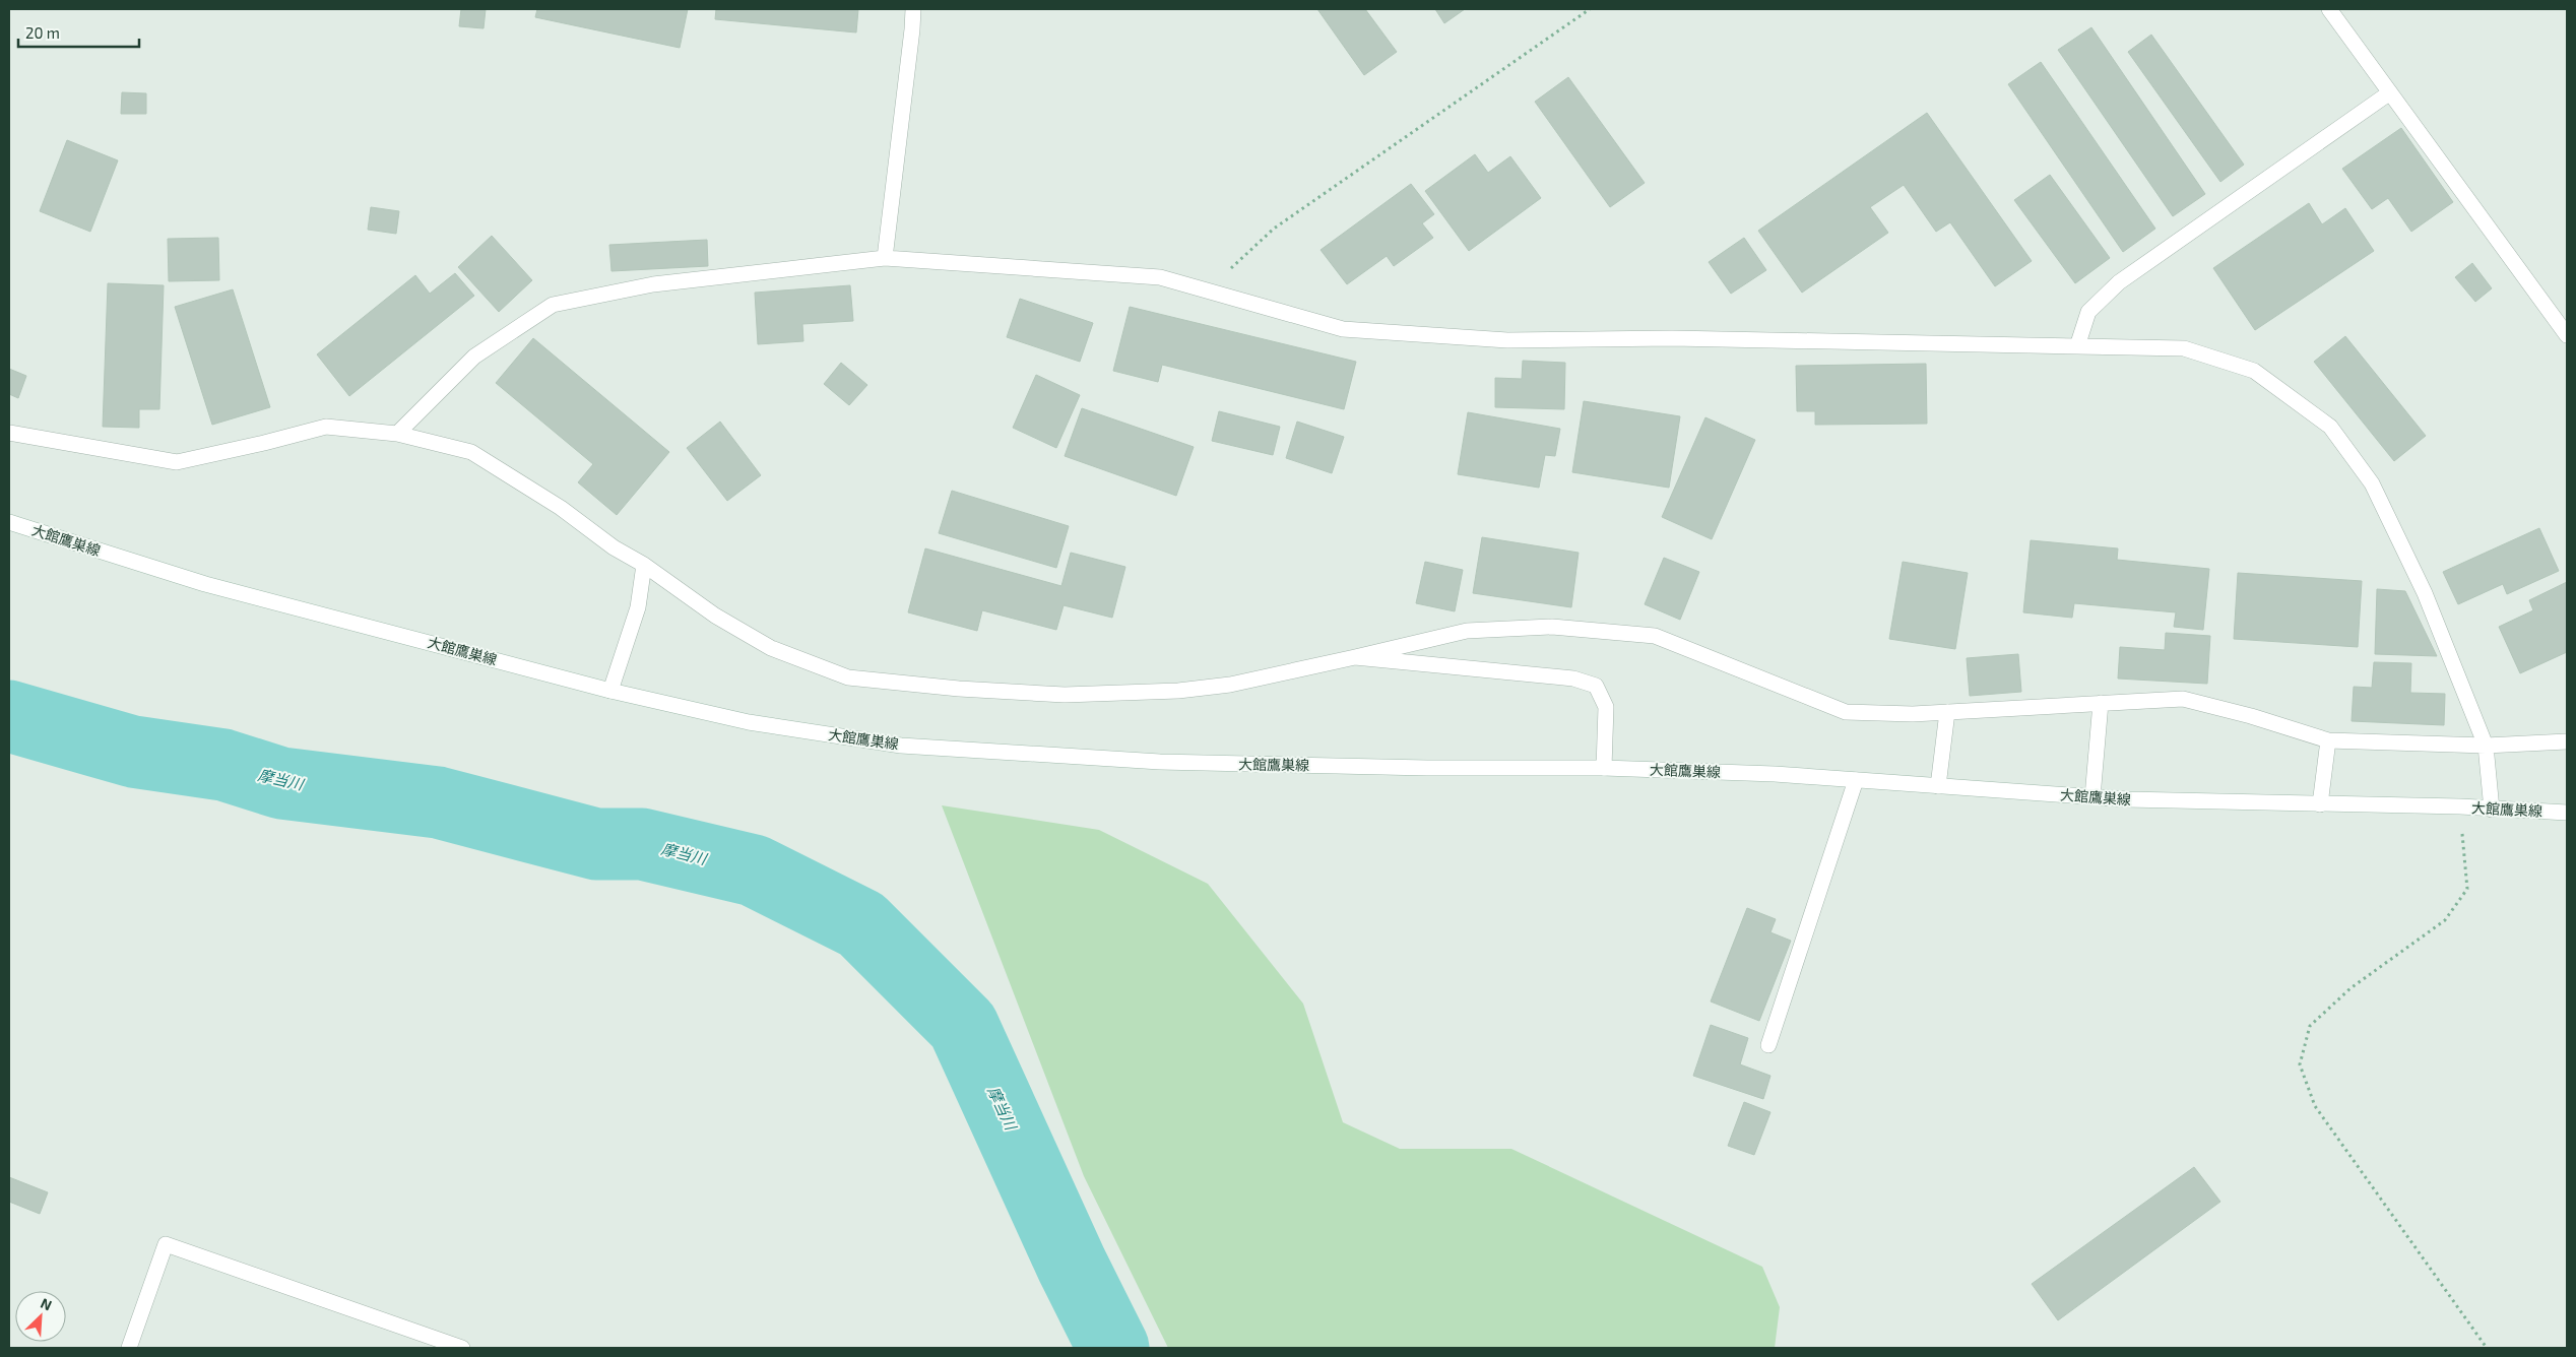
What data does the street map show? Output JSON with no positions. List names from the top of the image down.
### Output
{
  "streets": {
    "street": ["大館鷹巣線"]
  },
  "water": ["摩当川"],
  "scale_bar": "20 m",
  "north": "top right"
}
